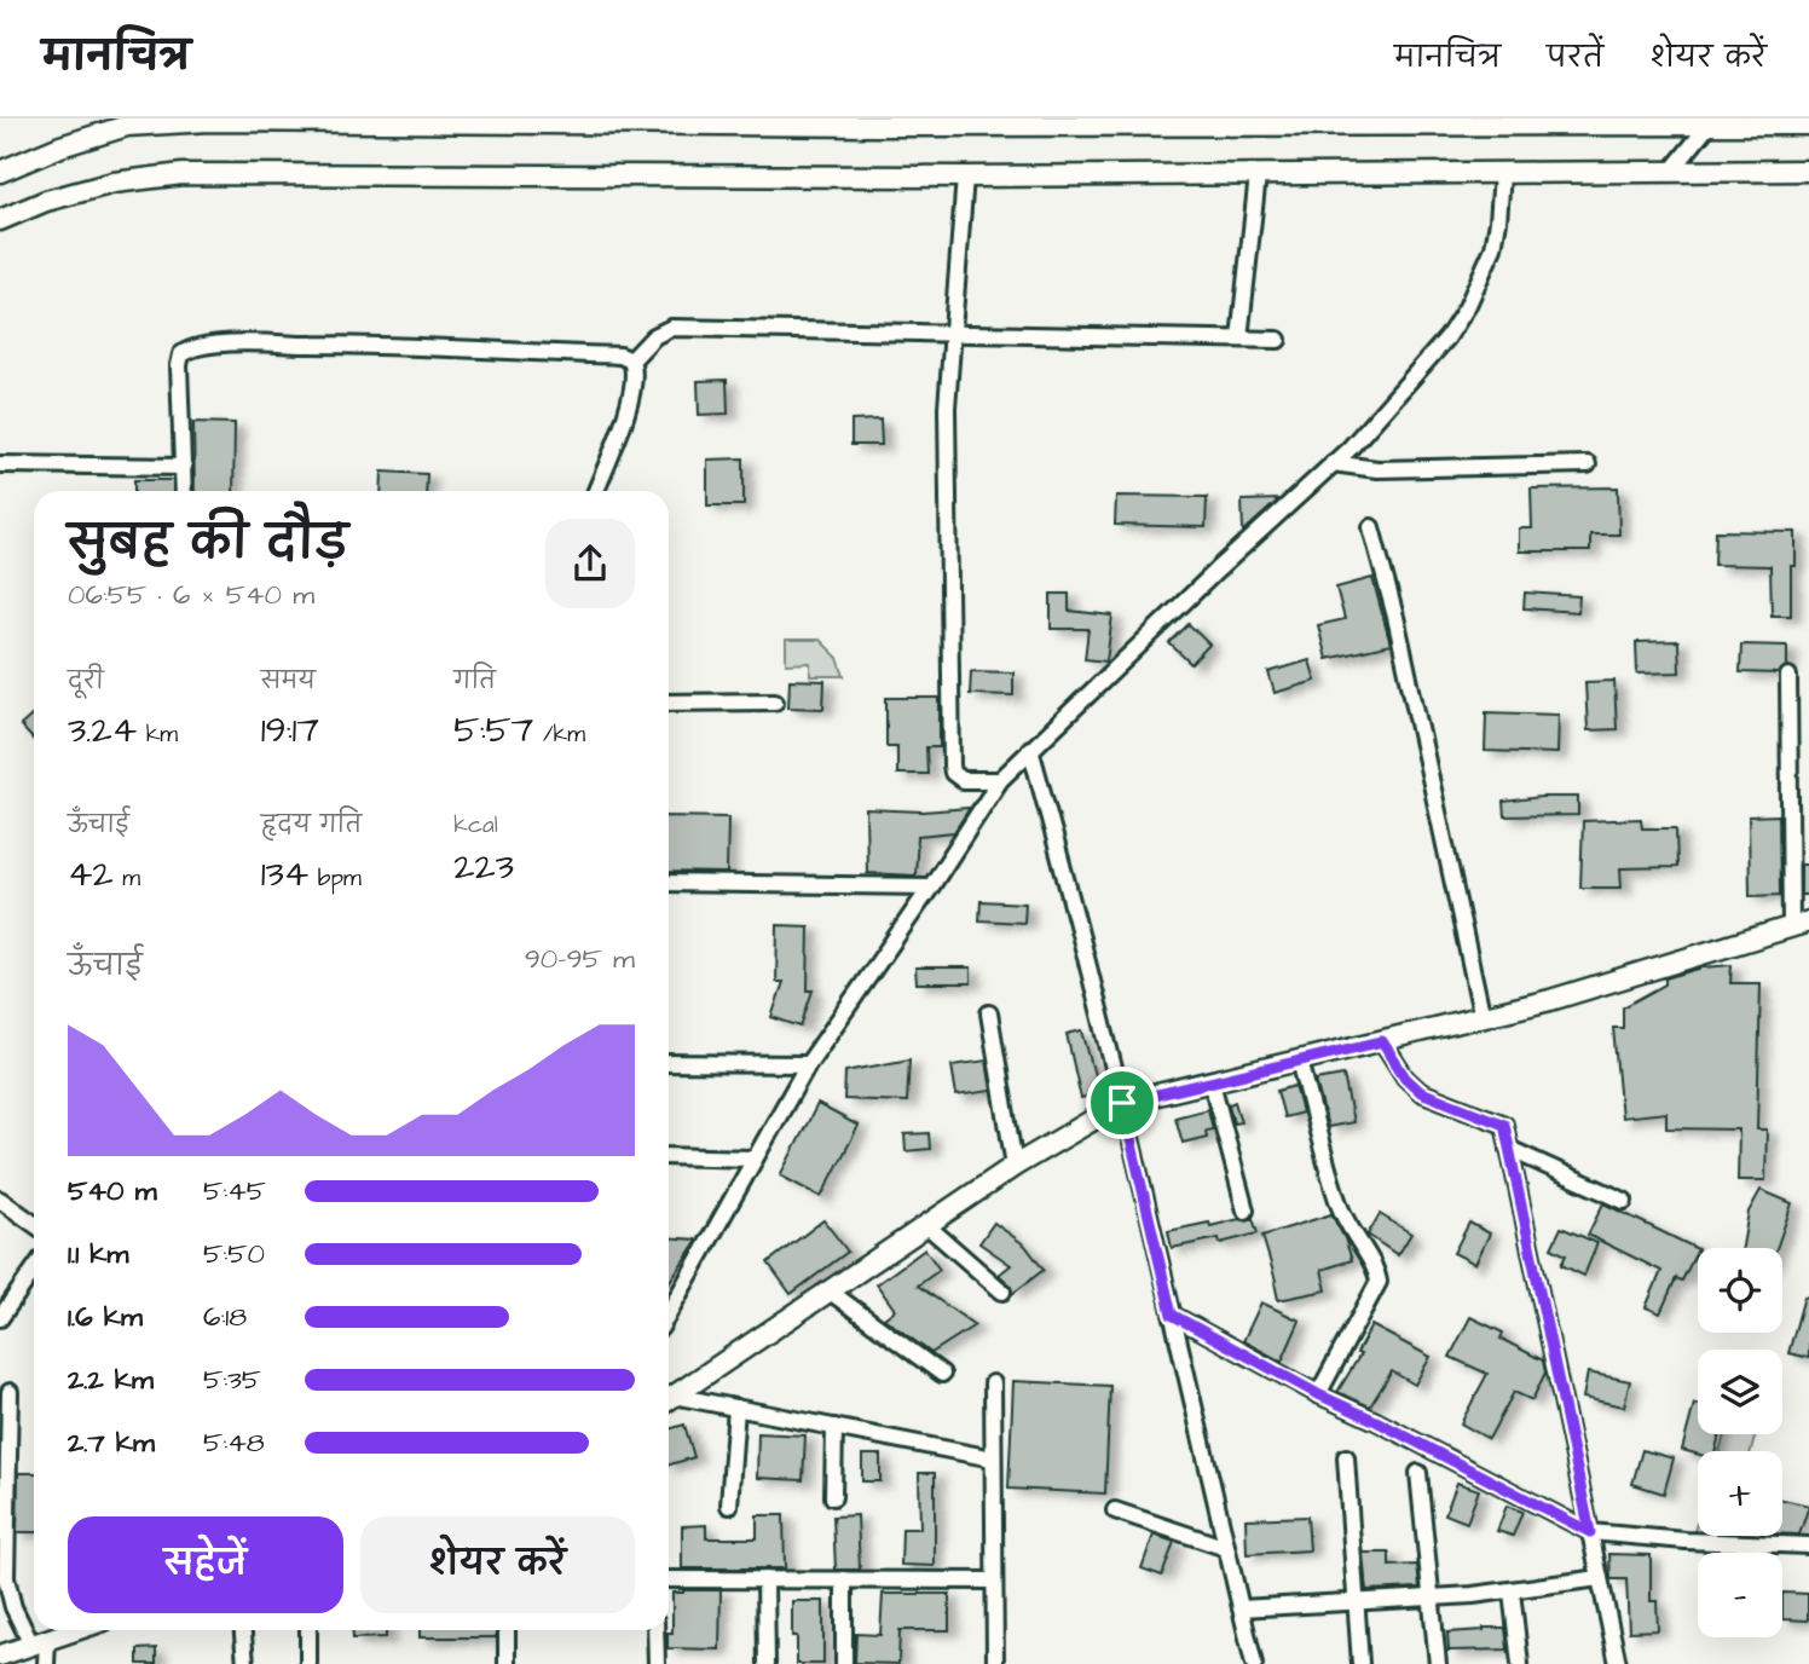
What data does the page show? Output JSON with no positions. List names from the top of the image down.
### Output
{
  "page": {
    "header": "मानचित्र",
    "nav": ["मानचित्र", "परतें", "शेयर करें"],
    "heading": ["सुबह की दौड़", "06:55 · 6 × 540 m"],
    "stats": [
      ["दूरी", "3.24 km"],
      ["समय", "19:17"],
      ["गति", "5:57 /km"],
      ["ऊँचाई", "42 m"],
      ["हृदय गति", "134 bpm"],
      ["kcal", "223"]
    ],
    "chart": ["ऊँचाई", "90–95 m"],
    "list": [
      {
        "name": "540 m",
        "note": "5:45"
      },
      {
        "name": "1.1 km",
        "note": "5:50"
      },
      {
        "name": "1.6 km",
        "note": "6:18"
      },
      {
        "name": "2.2 km",
        "note": "5:35"
      },
      {
        "name": "2.7 km",
        "note": "5:48"
      }
    ],
    "map_buttons": ["+", "−"],
    "buttons": ["सहेजें", "शेयर करें"]
  }
}
